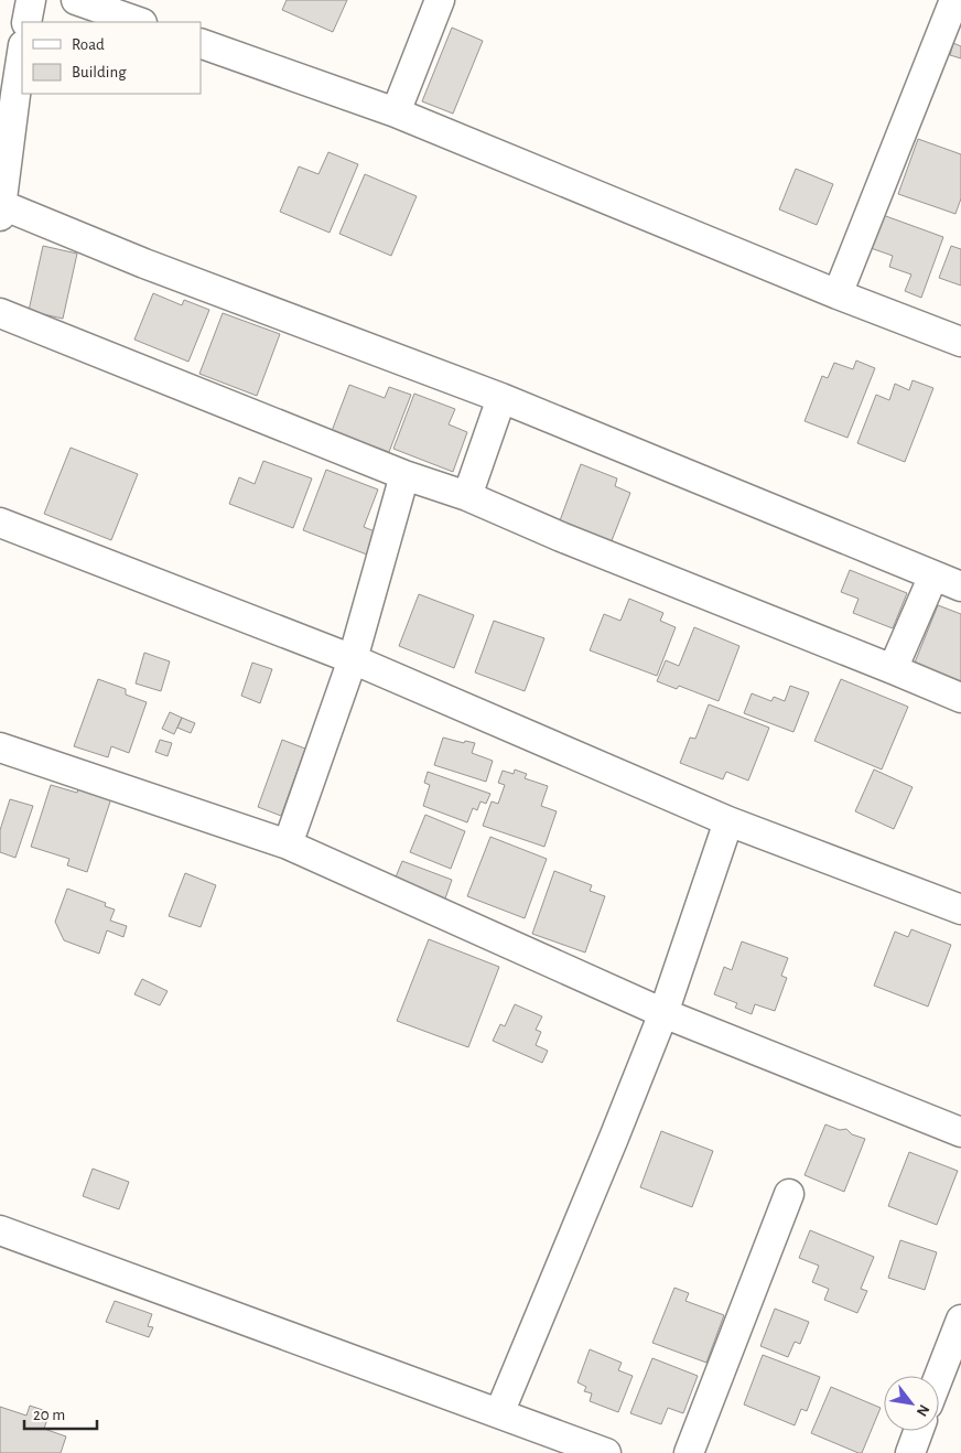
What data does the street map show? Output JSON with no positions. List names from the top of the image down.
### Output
{
  "legend": ["Road", "Building"],
  "scale_bar": "20 m",
  "north": "bottom right"
}
